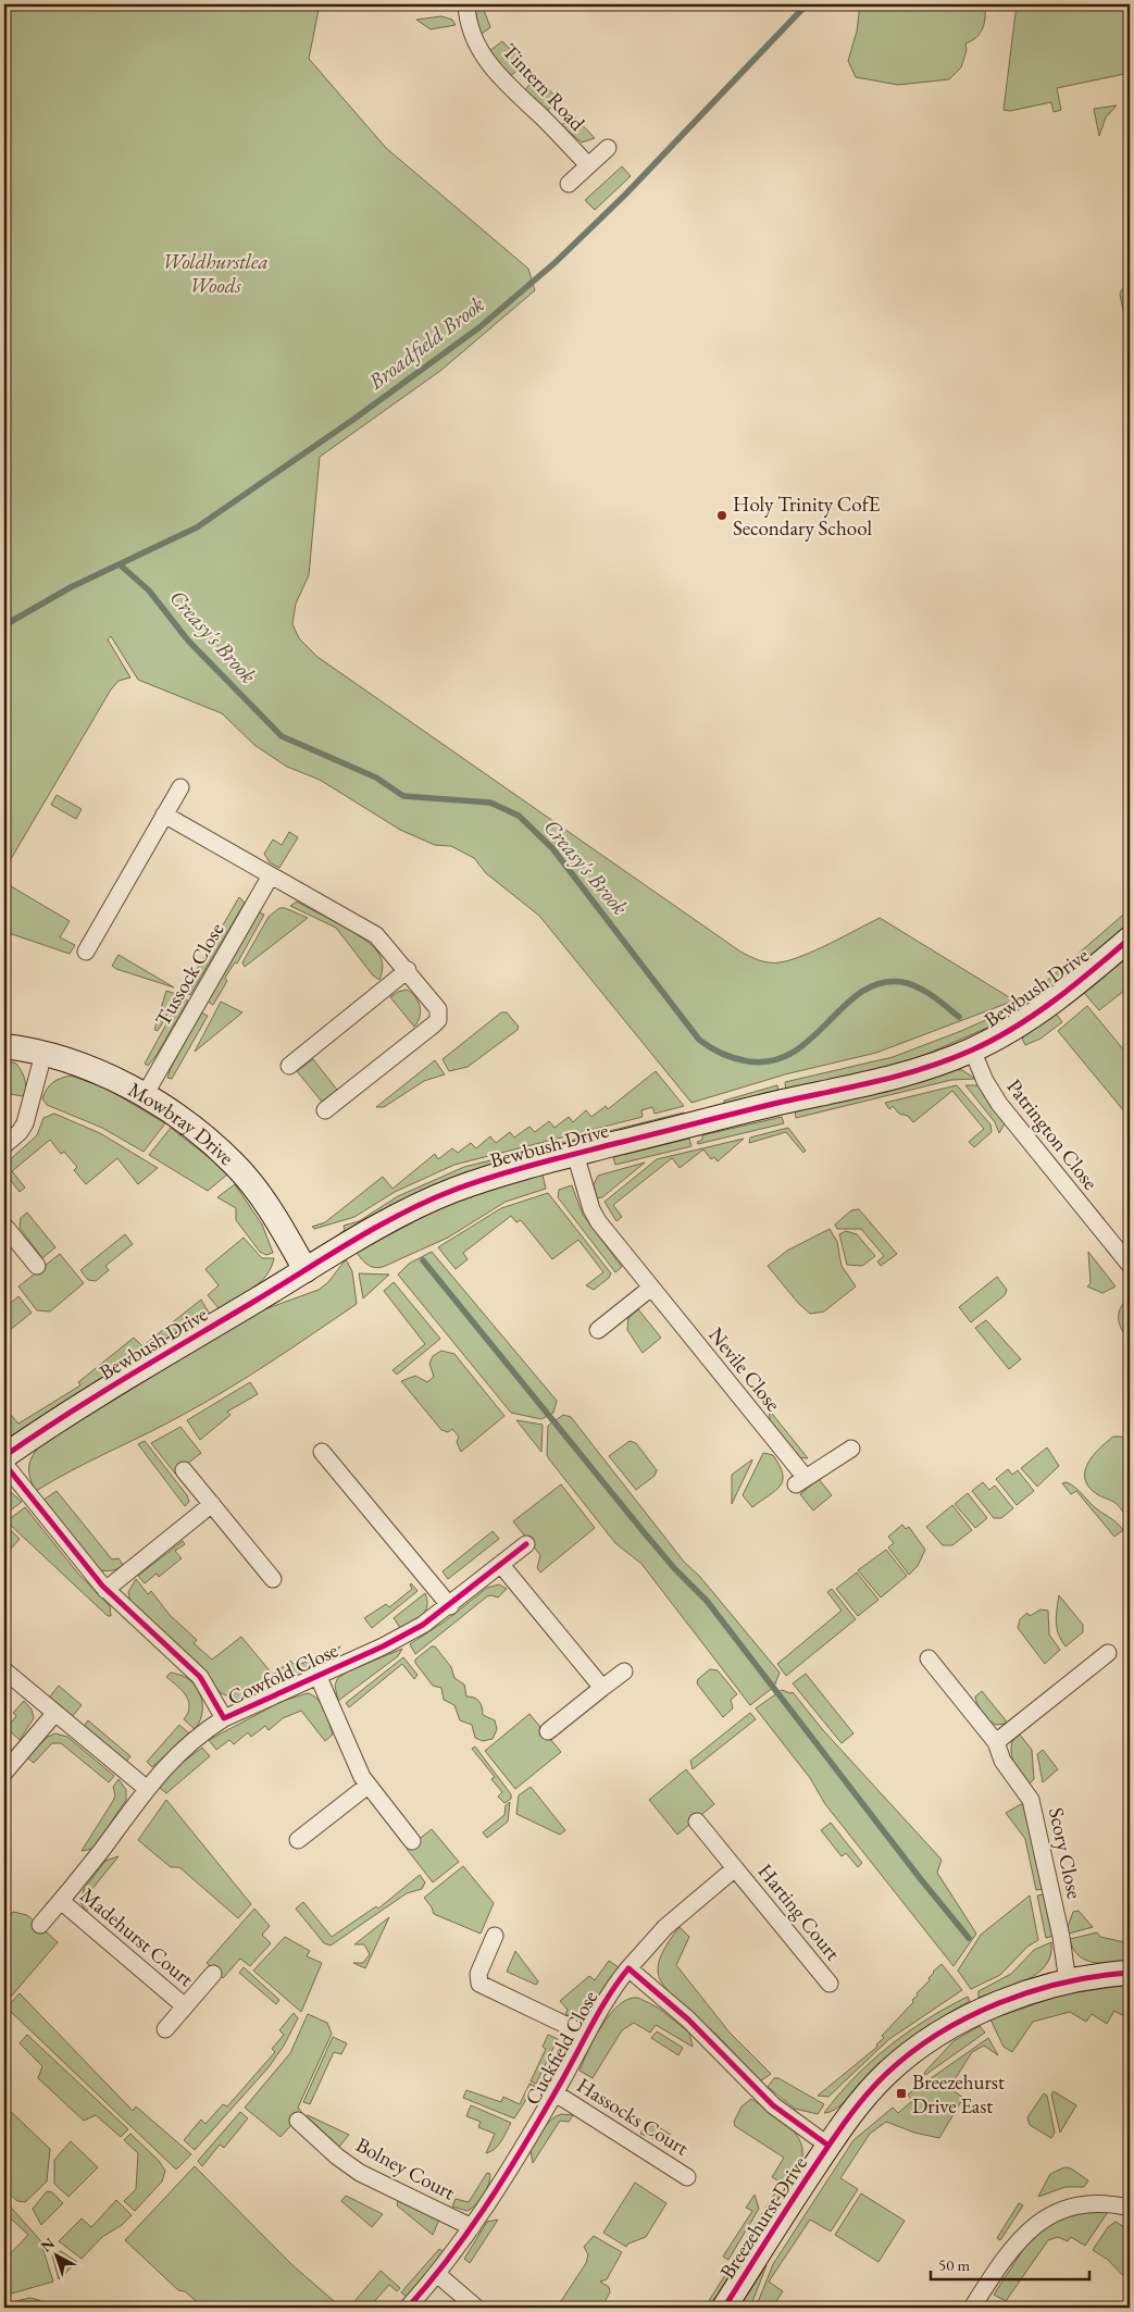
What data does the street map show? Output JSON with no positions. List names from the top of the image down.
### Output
{
  "streets": {
    "street": [
      "Tintern Road",
      "Tussock Close",
      "Bewbush Drive",
      "Mowbray Drive",
      "Patrington Close",
      "Nevile Close",
      "Cowfold Close",
      "Scory Close",
      "Harting Court",
      "Madehurst Court",
      "Cuckfield Close",
      "Hassocks Court",
      "Bolney Court",
      "Breezehurst Drive"
    ]
  },
  "crossings": [
    ["Tussock Close", "Mowbray Drive"],
    ["Bewbush Drive", "Mowbray Drive"],
    ["Bewbush Drive", "Patrington Close"],
    ["Bewbush Drive", "Nevile Close"],
    ["Cowfold Close", "Madehurst Court"],
    ["Scory Close", "Breezehurst Drive"],
    ["Harting Court", "Cuckfield Close"],
    ["Cuckfield Close", "Hassocks Court"],
    ["Cuckfield Close", "Bolney Court"]
  ],
  "water": ["Broadfield Brook", "Creasy's Brook"],
  "parks": ["Woldhurstlea Woods"],
  "places": {
    "other": ["Holy Trinity CofE Secondary School"],
    "transit": ["Breezehurst Drive East"]
  },
  "scale_bar": "50 m",
  "north": "top left"
}
